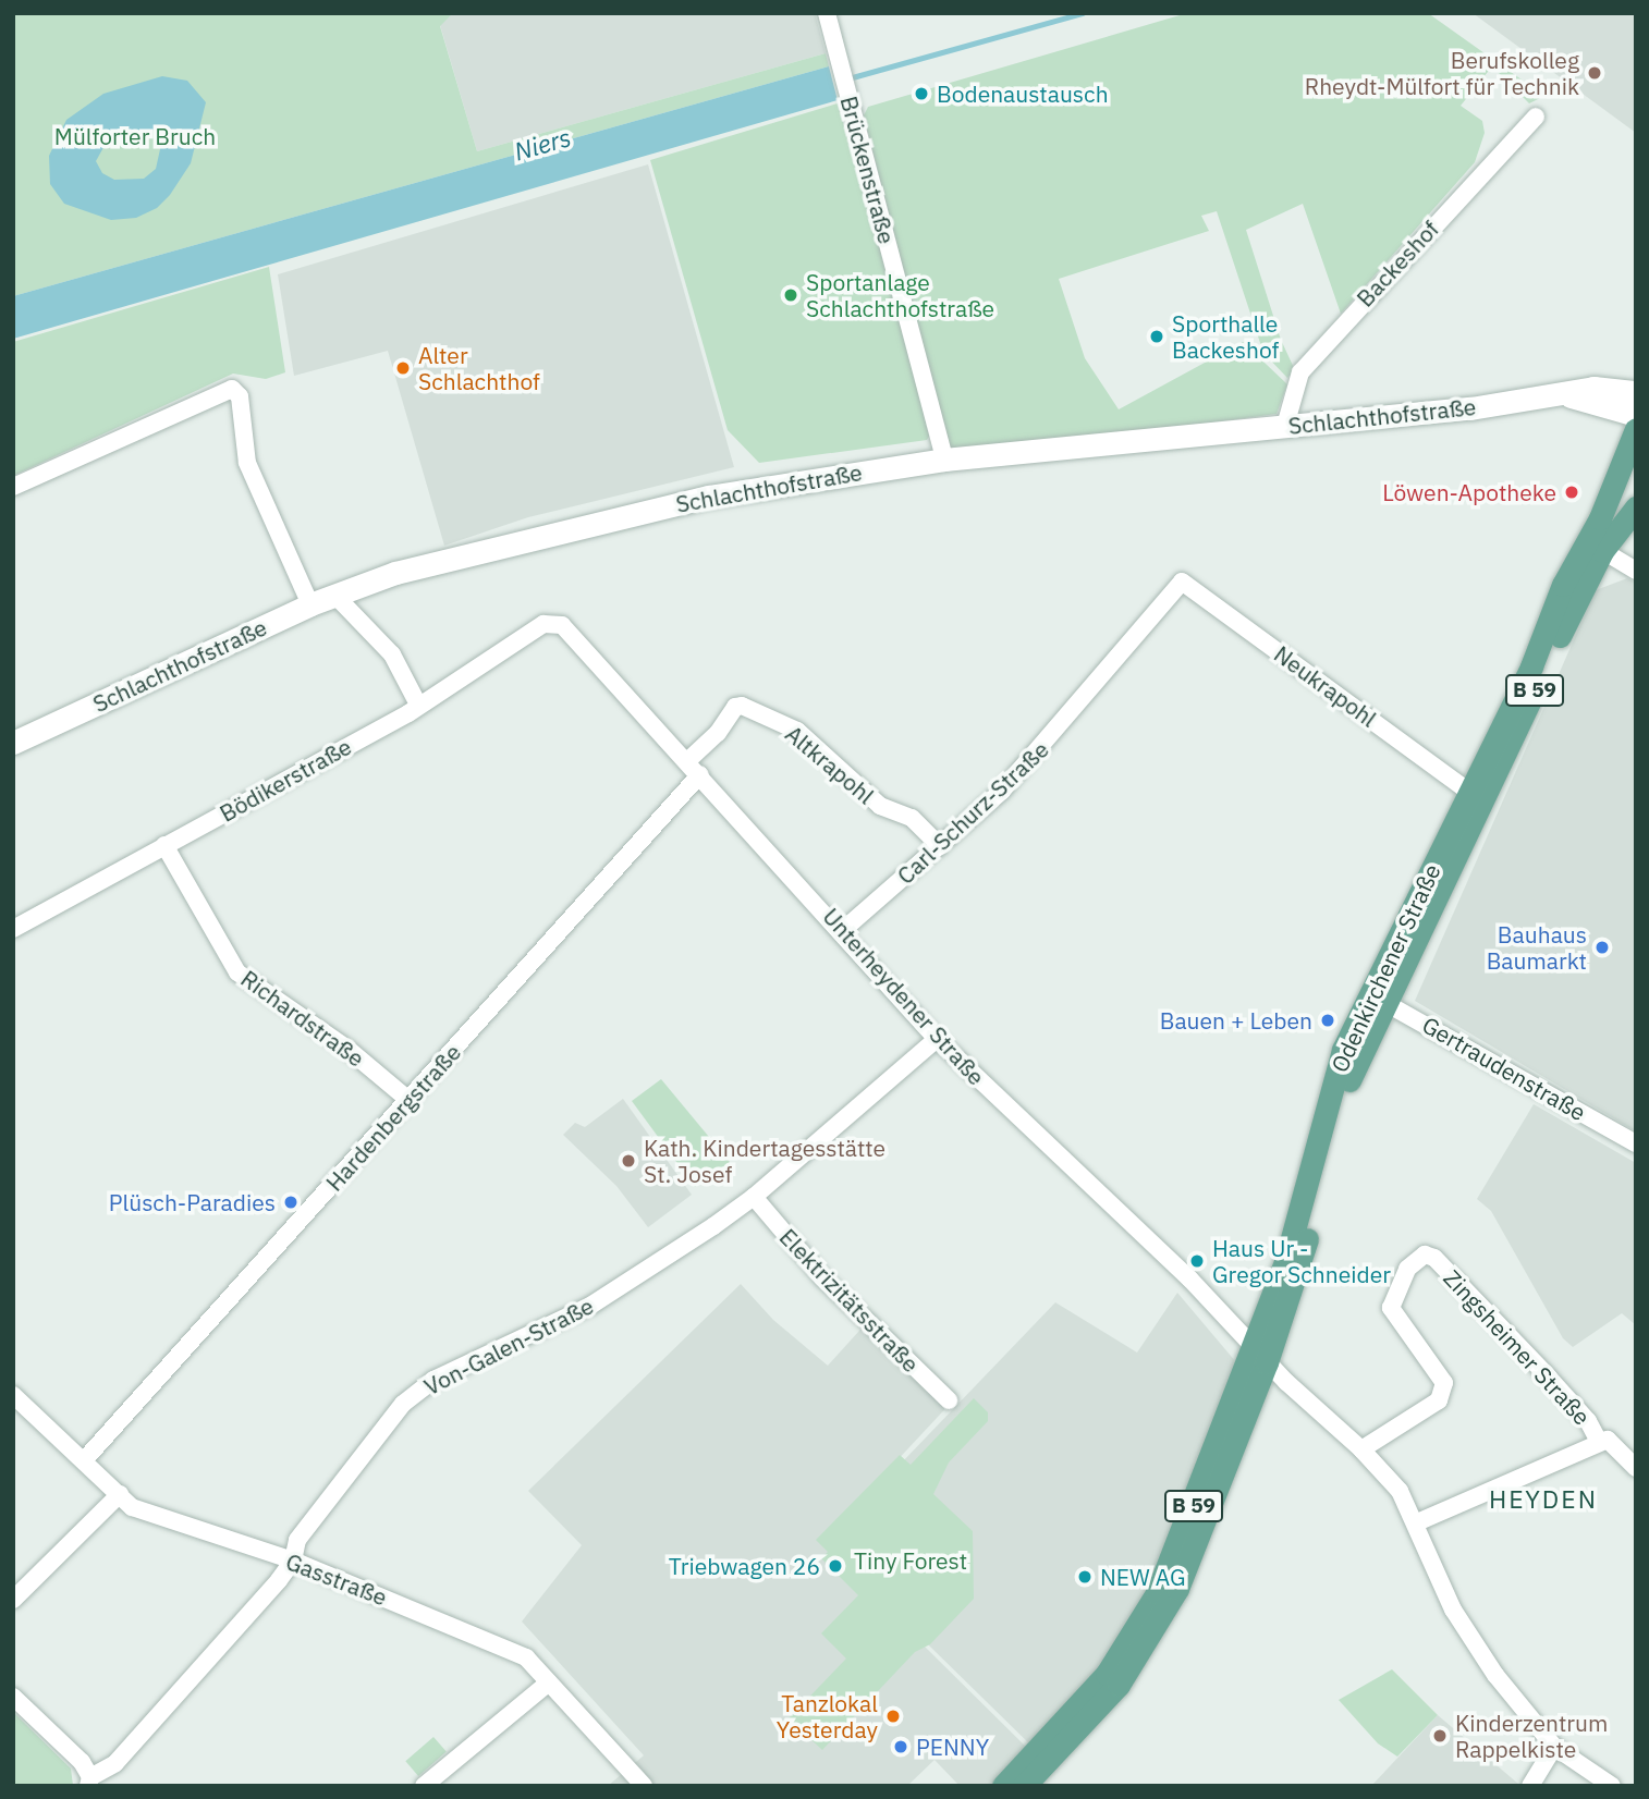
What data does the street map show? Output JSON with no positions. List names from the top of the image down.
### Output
{
  "streets": {
    "main road": ["Schlachthofstraße", "B 59", "Odenkirchener Straße"],
    "street": [
      "Brückenstraße",
      "Backeshof",
      "Neukrapohl",
      "Altkrapohl",
      "Bödikerstraße",
      "Carl-Schurz-Straße",
      "Unterheydener Straße",
      "Richardstraße",
      "Gertraudenstraße",
      "Hardenbergstraße",
      "Elektrizitätsstraße",
      "Von-Galen-Straße",
      "Zingsheimer Straße",
      "Gasstraße"
    ]
  },
  "crossings": [
    ["Brückenstraße", "Schlachthofstraße"],
    ["Backeshof", "Schlachthofstraße"],
    ["Neukrapohl", "Carl-Schurz-Straße"],
    ["Neukrapohl", "Odenkirchener Straße"],
    ["Altkrapohl", "Carl-Schurz-Straße"],
    ["Altkrapohl", "Unterheydener Straße"],
    ["Altkrapohl", "Hardenbergstraße"],
    ["Bödikerstraße", "Unterheydener Straße"],
    ["Bödikerstraße", "Richardstraße"],
    ["Carl-Schurz-Straße", "Unterheydener Straße"],
    ["Odenkirchener Straße", "Unterheydener Straße"],
    ["Odenkirchener Straße", "Gertraudenstraße"],
    ["Unterheydener Straße", "Hardenbergstraße"],
    ["Unterheydener Straße", "Von-Galen-Straße"],
    ["Unterheydener Straße", "Zingsheimer Straße"],
    ["Richardstraße", "Hardenbergstraße"],
    ["Hardenbergstraße", "Gasstraße"],
    ["Elektrizitätsstraße", "Von-Galen-Straße"],
    ["Von-Galen-Straße", "Gasstraße"]
  ],
  "districts": ["HEYDEN"],
  "water": ["Niers"],
  "parks": ["Mülforter Bruch", "Tiny Forest"],
  "places": [
    "Berufskolleg Rheydt-Mülfort für Technik",
    "Bodenaustausch",
    "Sportanlage Schlachthofstraße",
    "Sporthalle Backeshof",
    "Alter Schlachthof",
    "Löwen-Apotheke",
    "Bauhaus Baumarkt",
    "Bauen + Leben",
    "Kath. Kindertagesstätte St. Josef",
    "Plüsch-Paradies",
    "Haus Ur - Gregor Schneider",
    "Triebwagen 26",
    "NEW AG",
    "Tanzlokal Yesterday",
    "Kinderzentrum Rappelkiste",
    "PENNY"
  ]
}
